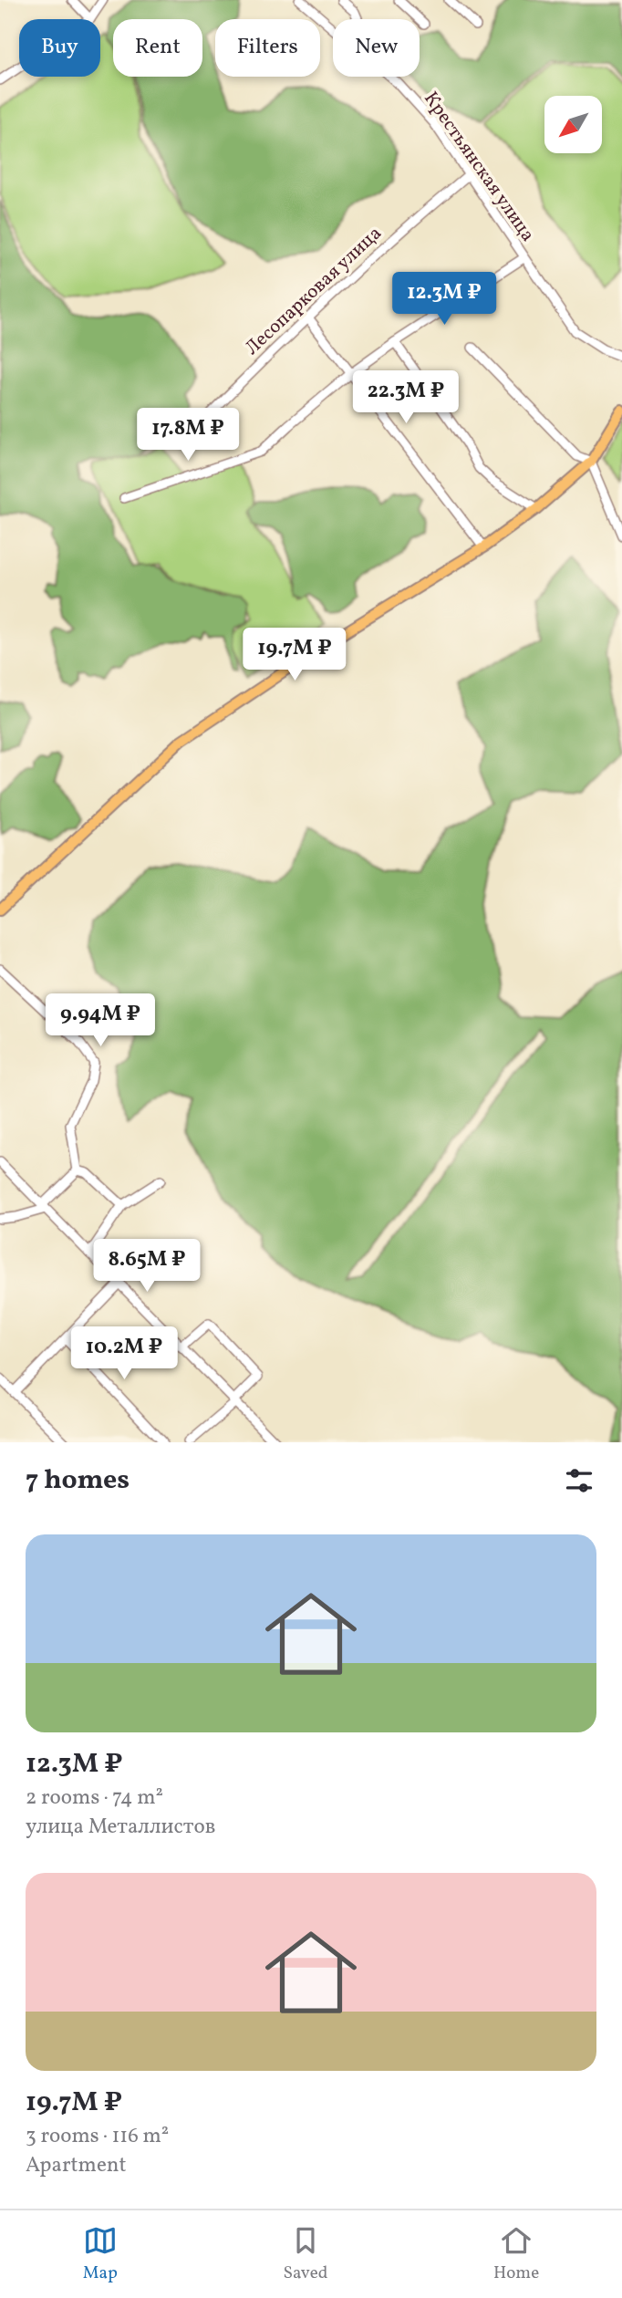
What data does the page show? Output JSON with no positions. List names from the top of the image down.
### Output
{
  "streets": {
    "street": ["Крестьянская улица", "Лесопарковая улица"]
  },
  "crossings": [
    ["Крестьянская улица", "Лесопарковая улица"]
  ],
  "north": "bottom left",
  "page": {
    "chip": [
      "Buy",
      "Rent",
      "Filters",
      "New"
    ],
    "price": [
      "12.3M ₽",
      "22.3M ₽",
      "17.8M ₽",
      "19.7M ₽",
      "9.94M ₽",
      "8.65M ₽",
      "10.2M ₽"
    ],
    "heading": "7 homes",
    "list": [
      {
        "name": "12.3M ₽",
        "note": "2 rooms · 74 m² · улица Металлистов"
      },
      {
        "name": "19.7M ₽",
        "note": "3 rooms · 116 m² · Apartment"
      }
    ],
    "tabs": ["Map", "Saved", "Home"]
  }
}
